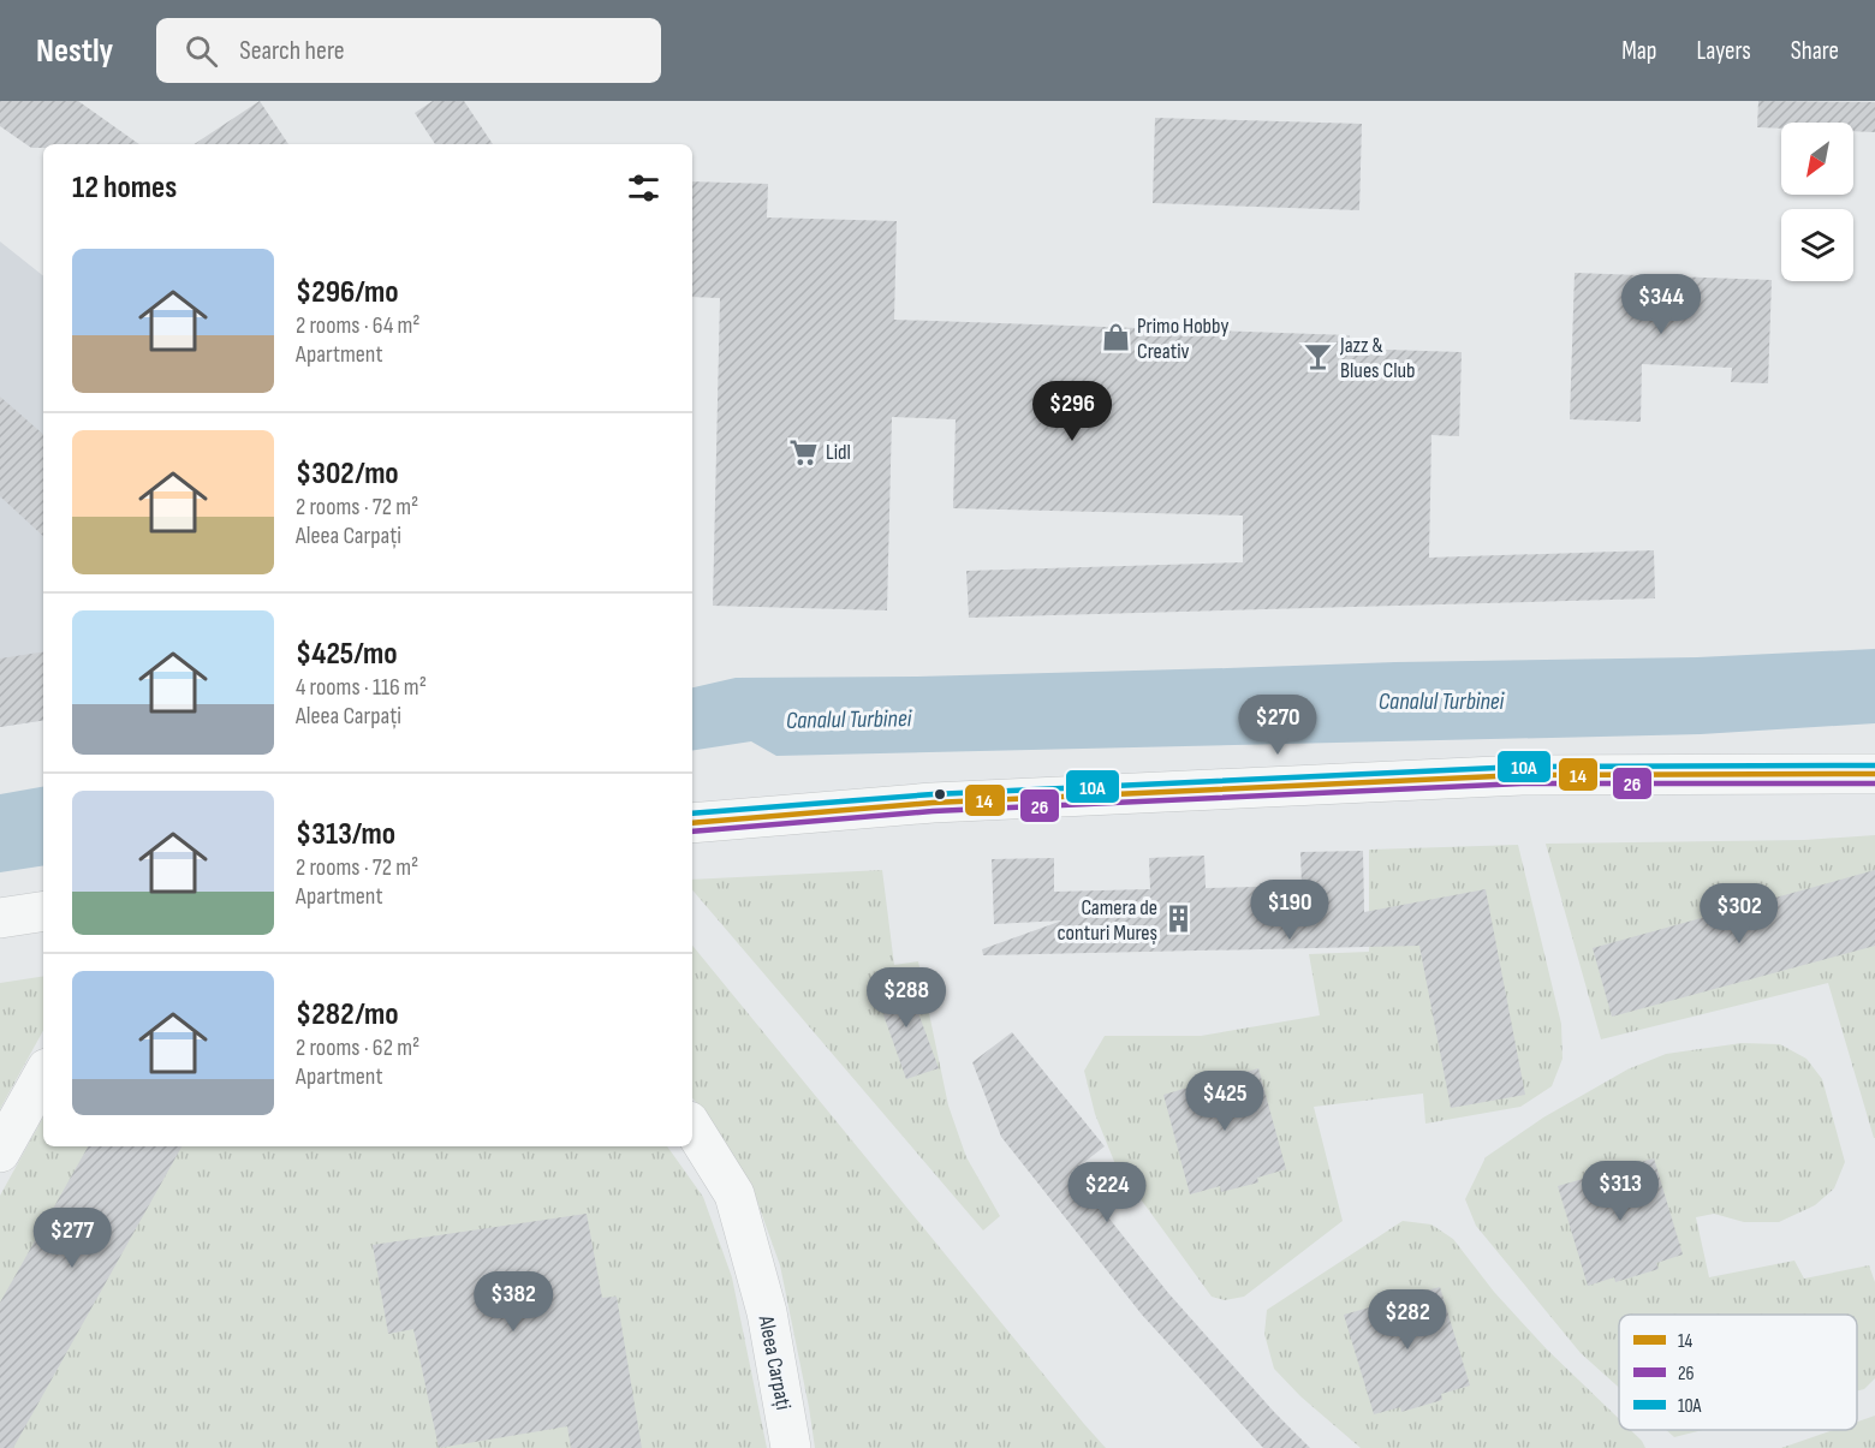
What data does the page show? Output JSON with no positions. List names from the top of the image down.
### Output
{
  "streets": {
    "street": ["Aleea Carpați"]
  },
  "water": ["Canalul Turbinei"],
  "places": {
    "shop": ["Primo Hobby Creativ"],
    "bar": ["Jazz & Blues Club"],
    "supermarket": ["Lidl"],
    "building": ["Camera de conturi Mureș"]
  },
  "lines": ["transit line 10A", "transit line 14", "transit line 26"],
  "legend": ["14", "26", "10A"],
  "north": "bottom left",
  "page": {
    "header": "Nestly",
    "search": "Search here",
    "nav": ["Map", "Layers", "Share"],
    "heading": "12 homes",
    "list": [
      {
        "name": "$296/mo",
        "note": "2 rooms · 64 m² · Apartment"
      },
      {
        "name": "$302/mo",
        "note": "2 rooms · 72 m² · Aleea Carpați"
      },
      {
        "name": "$425/mo",
        "note": "4 rooms · 116 m² · Aleea Carpați"
      },
      {
        "name": "$313/mo",
        "note": "2 rooms · 72 m² · Apartment"
      },
      {
        "name": "$282/mo",
        "note": "2 rooms · 62 m² · Apartment"
      }
    ],
    "price": [
      "$344",
      "$296",
      "$270",
      "$190",
      "$302",
      "$288",
      "$425",
      "$313",
      "$224",
      "$277",
      "$382",
      "$282"
    ]
  }
}
